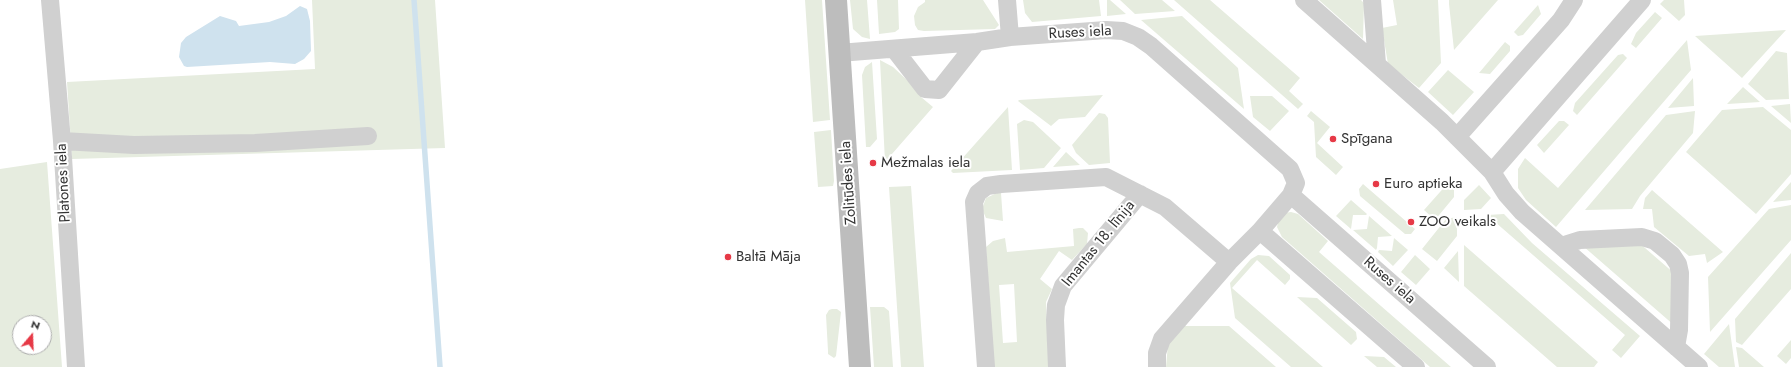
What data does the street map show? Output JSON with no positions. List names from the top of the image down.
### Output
{
  "streets": {
    "street": [
      "Ruses iela",
      "Platones iela",
      "Zolitūdes iela",
      "Imantas 18. līnija"
    ]
  },
  "crossings": [
    ["Ruses iela", "Zolitūdes iela"]
  ],
  "places": [
    "Spīgana",
    "Mežmalas iela",
    "Euro aptieka",
    "ZOO veikals",
    "Baltā Māja"
  ],
  "north": "top"
}
